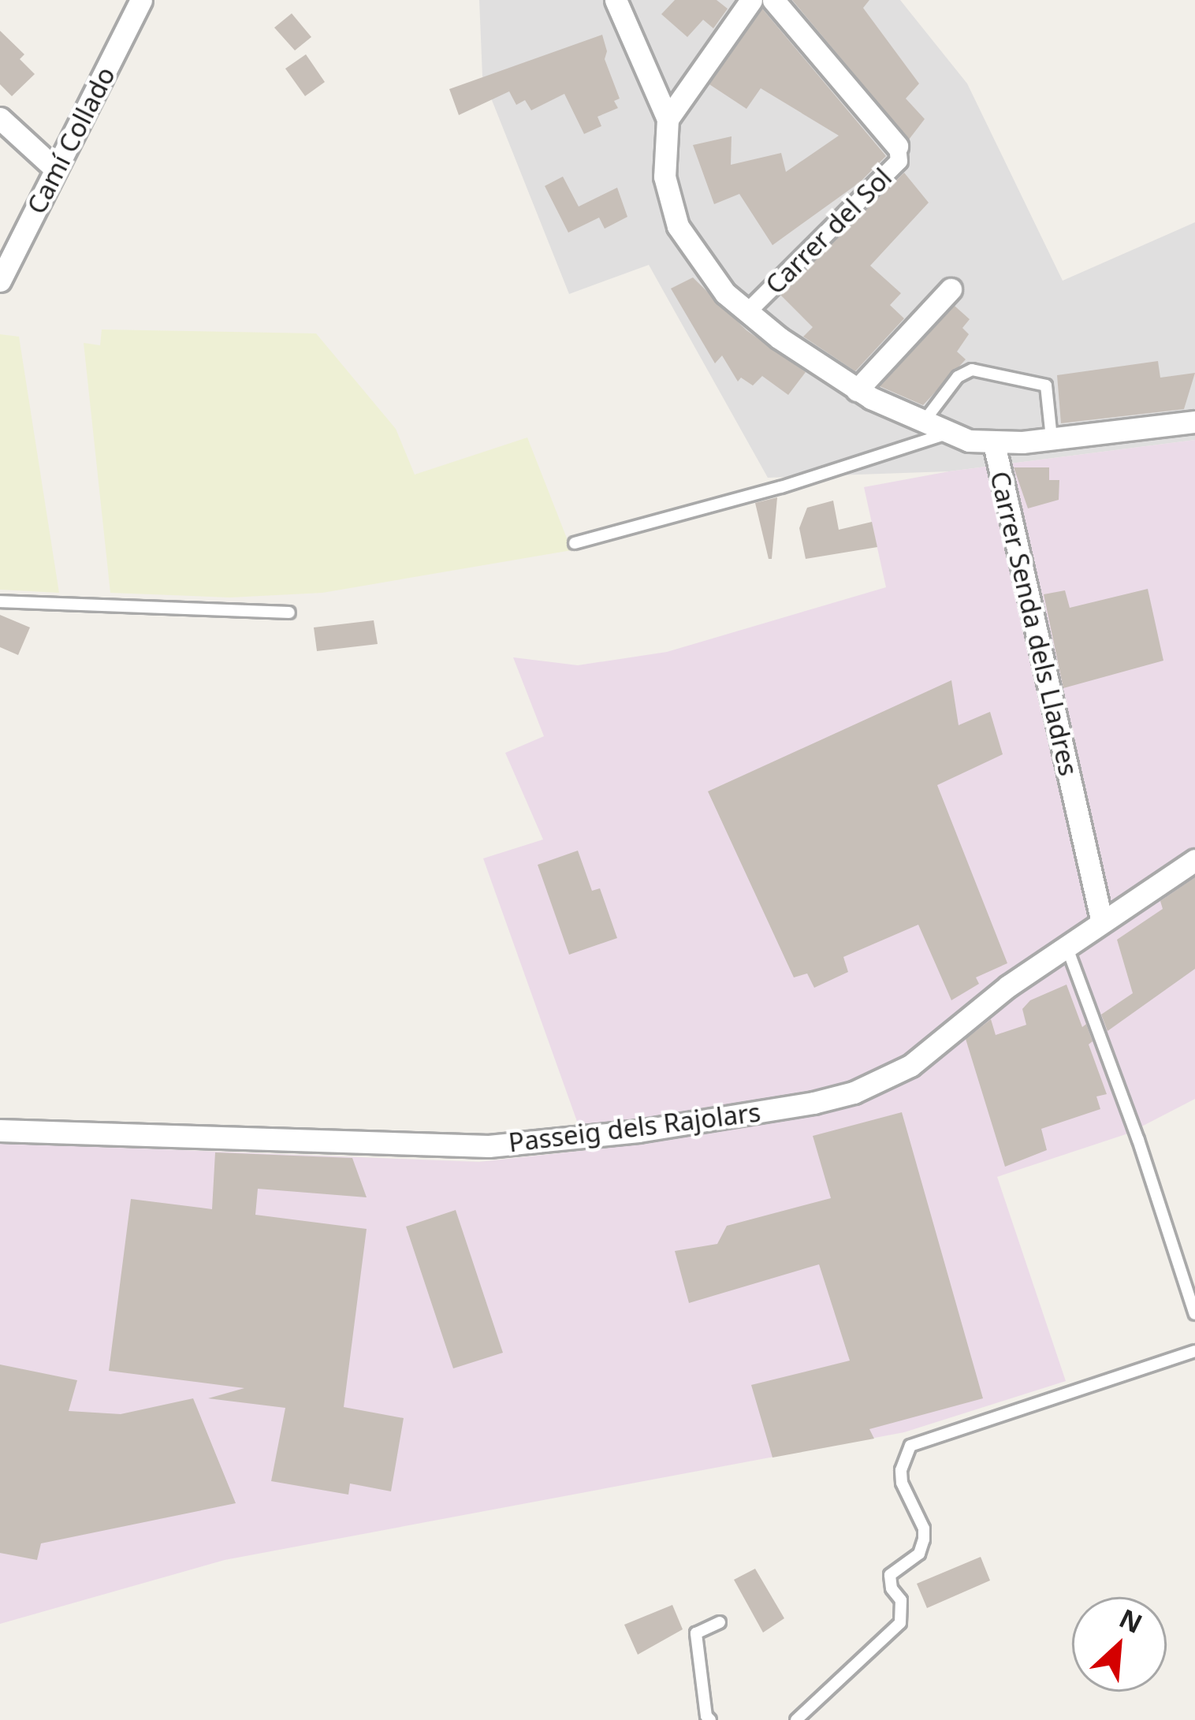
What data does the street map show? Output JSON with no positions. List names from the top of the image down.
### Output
{
  "streets": {
    "street": [
      "Camí Collado",
      "Carrer del Sol",
      "Carrer Senda dels Lladres",
      "Passeig dels Rajolars"
    ]
  },
  "crossings": [
    ["Carrer del Sol", "Carrer Senda dels Lladres"],
    ["Carrer Senda dels Lladres", "Passeig dels Rajolars"]
  ],
  "north": "top right"
}
